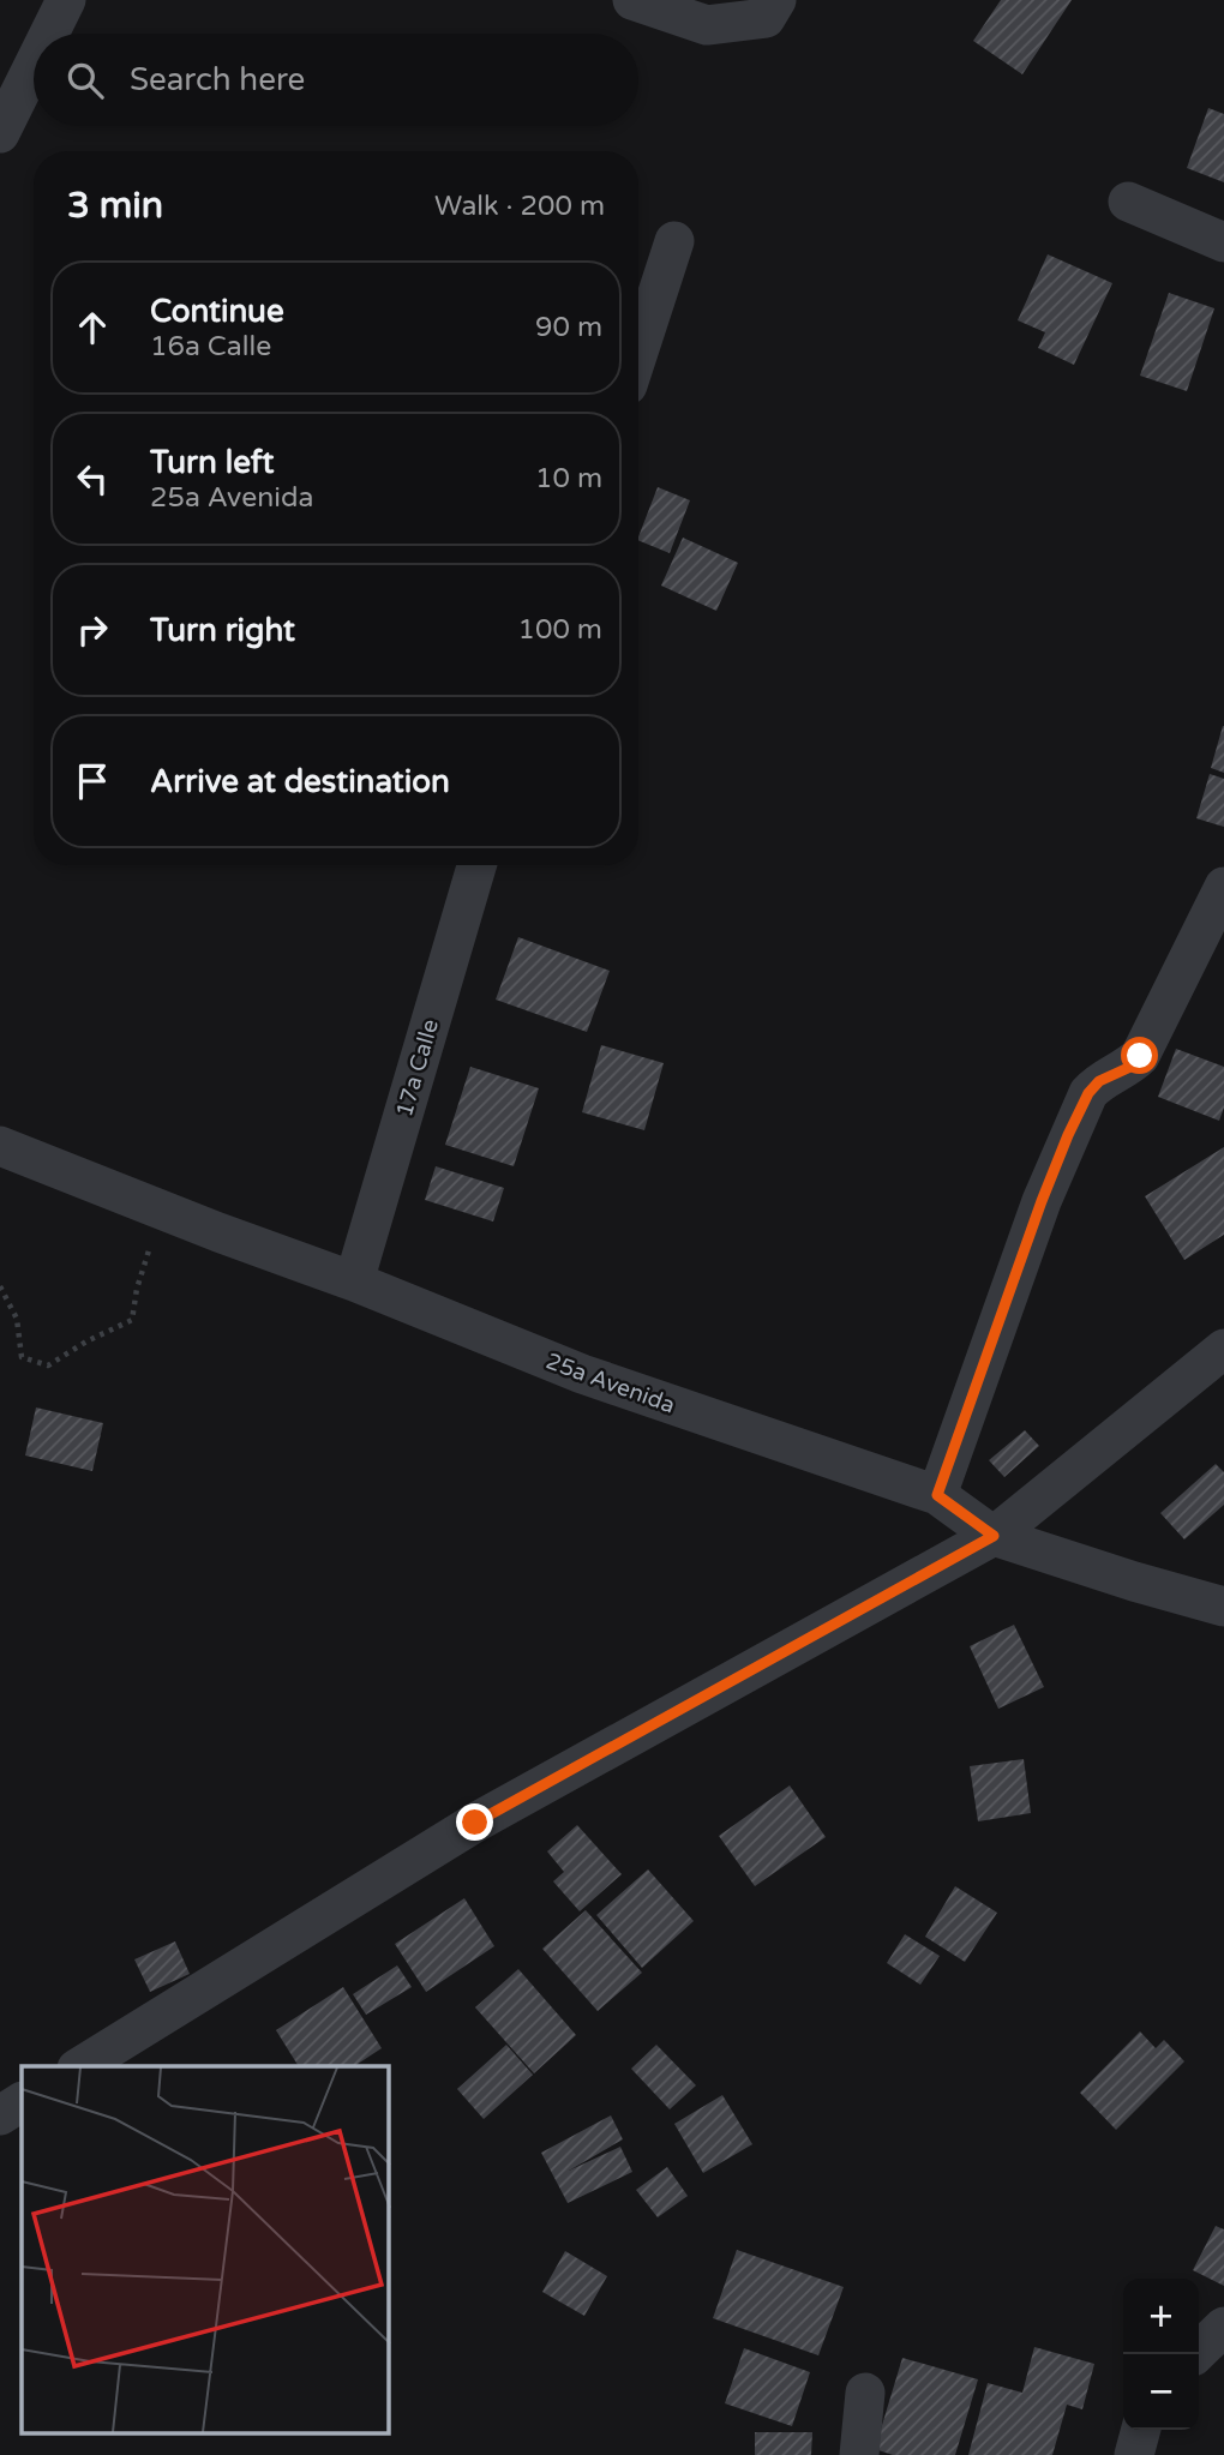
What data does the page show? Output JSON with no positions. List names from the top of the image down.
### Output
{
  "streets": {
    "street": ["17a Calle", "25a Avenida"]
  },
  "crossings": [
    ["17a Calle", "25a Avenida"]
  ],
  "page": {
    "search": "Search here",
    "heading": ["3 min", "Walk · 200 m"],
    "list": [
      ["Continue", "16a Calle", "90 m"],
      ["Turn left", "25a Avenida", "10 m"],
      ["Turn right", "100 m"],
      "Arrive at destination"
    ],
    "map_buttons": ["+", "−"]
  }
}
